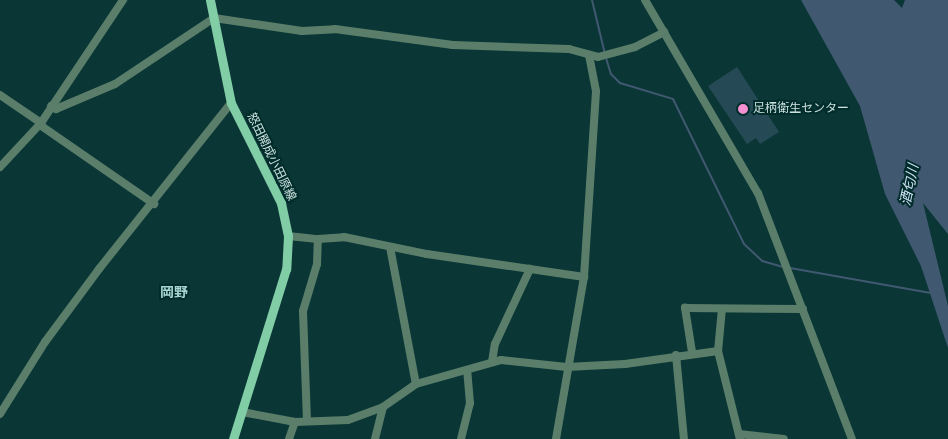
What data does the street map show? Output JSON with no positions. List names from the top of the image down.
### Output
{
  "streets": {
    "main road": ["怒田開成小田原線"]
  },
  "districts": ["岡野"],
  "water": ["酒匂川"],
  "places": ["足柄衛生センター"]
}
